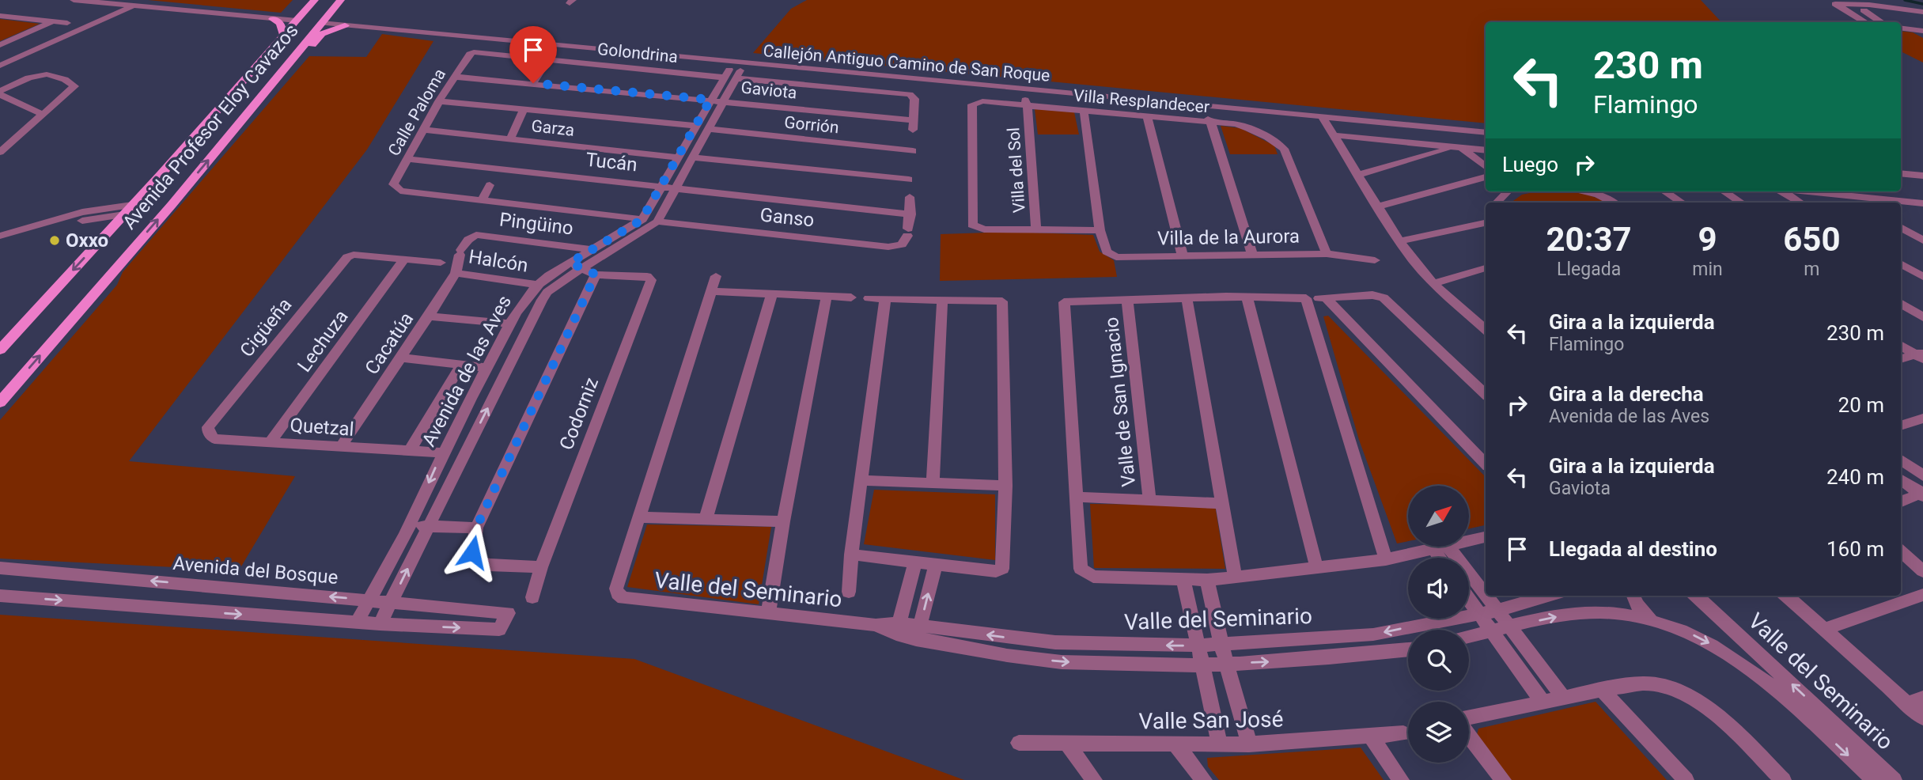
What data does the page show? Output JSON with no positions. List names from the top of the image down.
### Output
{
  "streets": {
    "main road": ["Avenida Profesor Eloy Cavazos"],
    "street": [
      "Golondrina",
      "Callejón Antiguo Camino de San Roque",
      "Gaviota",
      "Villa Resplandecer",
      "Calle Paloma",
      "Gorrión",
      "Garza",
      "Tucán",
      "Villa del Sol",
      "Ganso",
      "Pingüino",
      "Villa de la Aurora",
      "Halcón",
      "Cigüeña",
      "Lechuza",
      "Cacatúa",
      "Avenida de las Aves",
      "Valle de San Ignacio",
      "Codorniz",
      "Quetzal",
      "Avenida del Bosque",
      "Valle del Seminario",
      "Valle San José"
    ]
  },
  "crossings": [
    ["Golondrina", "Calle Paloma"],
    ["Golondrina", "Avenida de las Aves"],
    ["Callejón Antiguo Camino de San Roque", "Avenida Profesor Eloy Cavazos"],
    ["Callejón Antiguo Camino de San Roque", "Villa del Sol"],
    ["Gaviota", "Calle Paloma"],
    ["Gaviota", "Avenida de las Aves"],
    ["Villa Resplandecer", "Villa del Sol"],
    ["Villa Resplandecer", "Villa de la Aurora"],
    ["Calle Paloma", "Gorrión"],
    ["Calle Paloma", "Garza"],
    ["Calle Paloma", "Tucán"],
    ["Gorrión", "Avenida de las Aves"],
    ["Garza", "Avenida de las Aves"],
    ["Tucán", "Ganso"],
    ["Tucán", "Avenida de las Aves"],
    ["Ganso", "Avenida de las Aves"],
    ["Pingüino", "Cacatúa"],
    ["Pingüino", "Avenida de las Aves"],
    ["Halcón", "Cacatúa"],
    ["Halcón", "Avenida de las Aves"],
    ["Cigüeña", "Lechuza"],
    ["Cigüeña", "Quetzal"],
    ["Lechuza", "Quetzal"],
    ["Cacatúa", "Quetzal"],
    ["Avenida de las Aves", "Quetzal"],
    ["Avenida de las Aves", "Avenida del Bosque"]
  ],
  "places": ["Oxxo"],
  "north": "top right",
  "page": {
    "turn": ["230 m", "Flamingo"],
    "then": "Luego",
    "eta": [
      "20:37",
      "Llegada",
      "9",
      "min",
      "650",
      "m"
    ],
    "list": [
      {
        "name": "Gira a la izquierda",
        "note": "Flamingo",
        "value": "230 m"
      },
      {
        "name": "Gira a la derecha",
        "note": "Avenida de las Aves",
        "value": "20 m"
      },
      {
        "name": "Gira a la izquierda",
        "note": "Gaviota",
        "value": "240 m"
      },
      {
        "name": "Llegada al destino",
        "value": "160 m"
      }
    ]
  }
}
